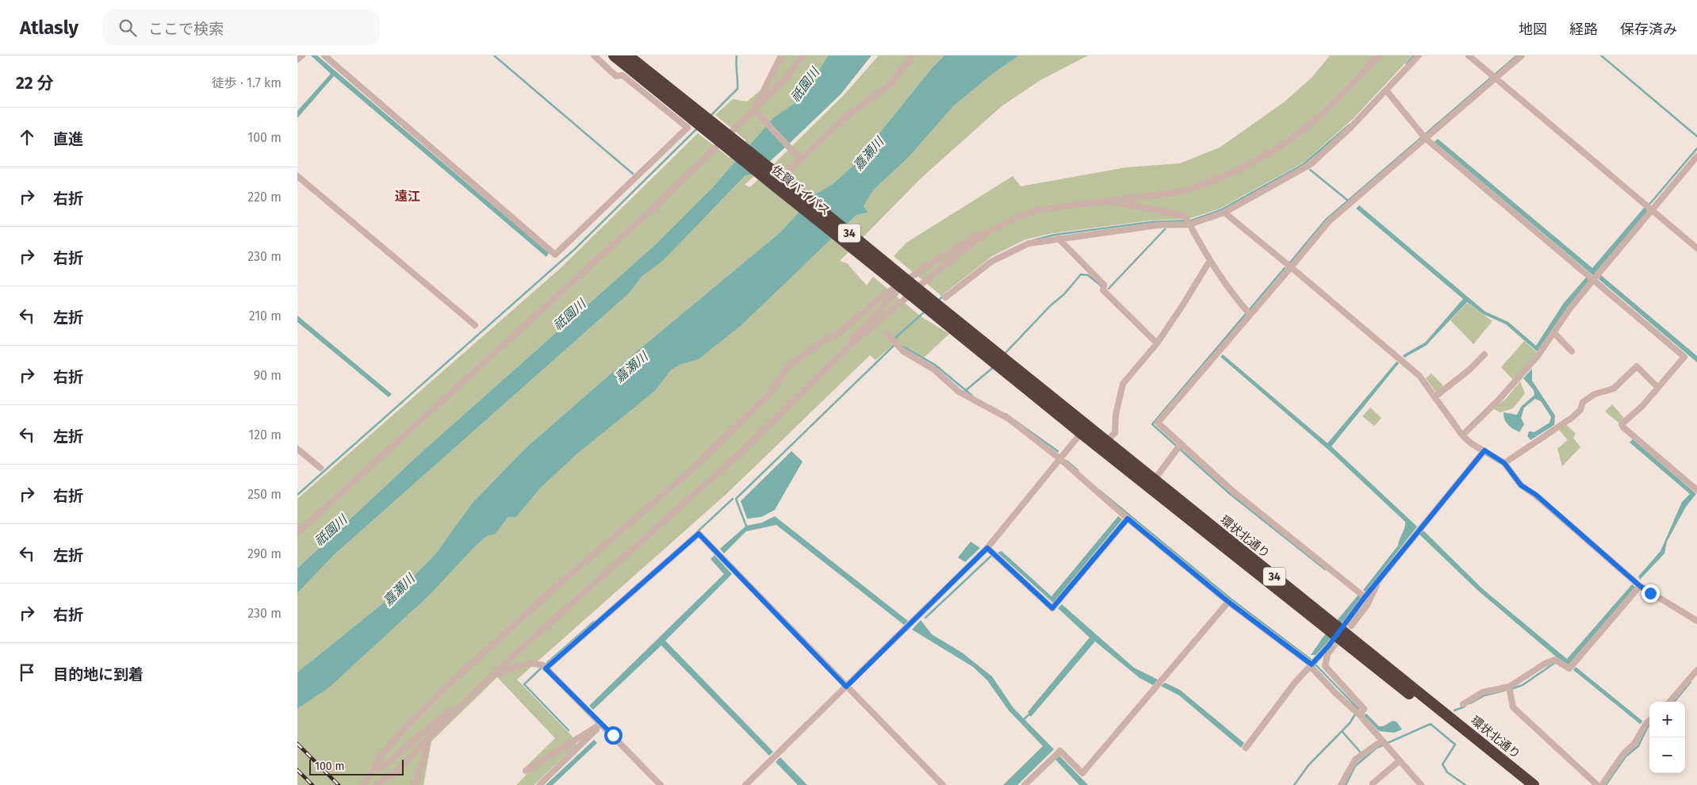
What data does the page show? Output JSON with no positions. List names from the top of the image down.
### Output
{
  "streets": {
    "highway": ["佐賀バイパス", "34", "環状北通り"]
  },
  "crossings": [
    ["佐賀バイパス", "環状北通り"]
  ],
  "districts": ["遠江"],
  "water": ["祇園川", "嘉瀬川"],
  "scale_bar": "100 m",
  "page": {
    "header": "Atlasly",
    "search": "ここで検索",
    "nav": ["地図", "経路", "保存済み"],
    "heading": ["22 分", "徒歩 · 1.7 km"],
    "list": [
      ["直進", "100 m"],
      ["右折", "220 m"],
      ["右折", "230 m"],
      ["左折", "210 m"],
      ["右折", "90 m"],
      ["左折", "120 m"],
      ["右折", "250 m"],
      ["左折", "290 m"],
      ["右折", "230 m"],
      "目的地に到着"
    ],
    "map_buttons": ["+", "−"],
    "scale": "100 m"
  }
}
